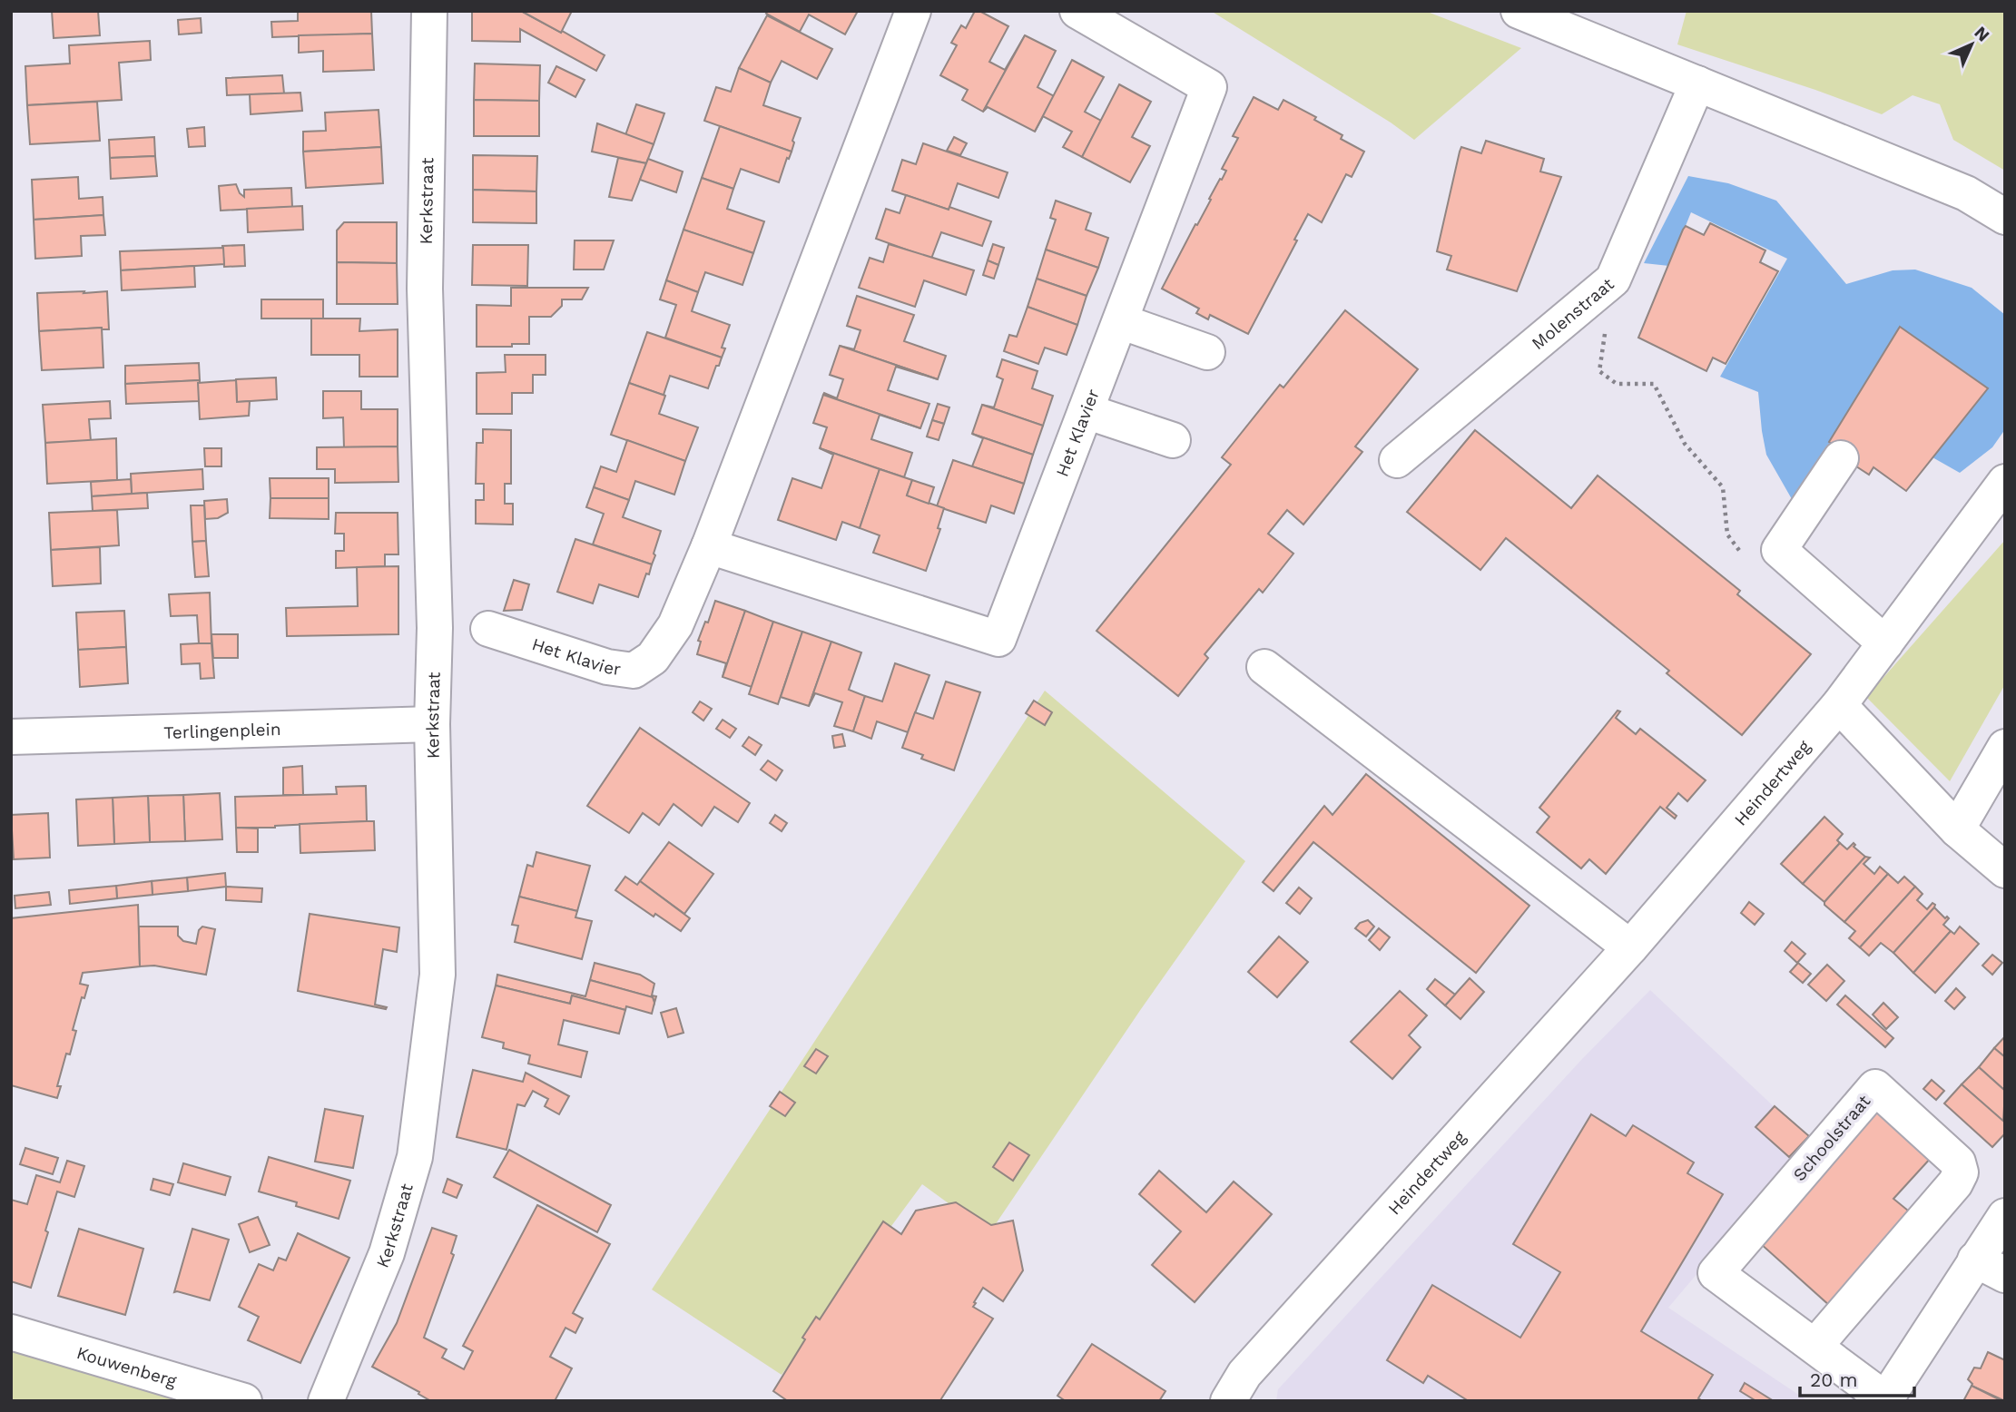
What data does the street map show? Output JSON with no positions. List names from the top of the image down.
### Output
{
  "streets": {
    "street": [
      "Kerkstraat",
      "Molenstraat",
      "Het Klavier",
      "Terlingenplein",
      "Heindertweg",
      "Schoolstraat",
      "Kouwenberg"
    ]
  },
  "crossings": [
    ["Kerkstraat", "Terlingenplein"]
  ],
  "scale_bar": "20 m",
  "north": "top right"
}
